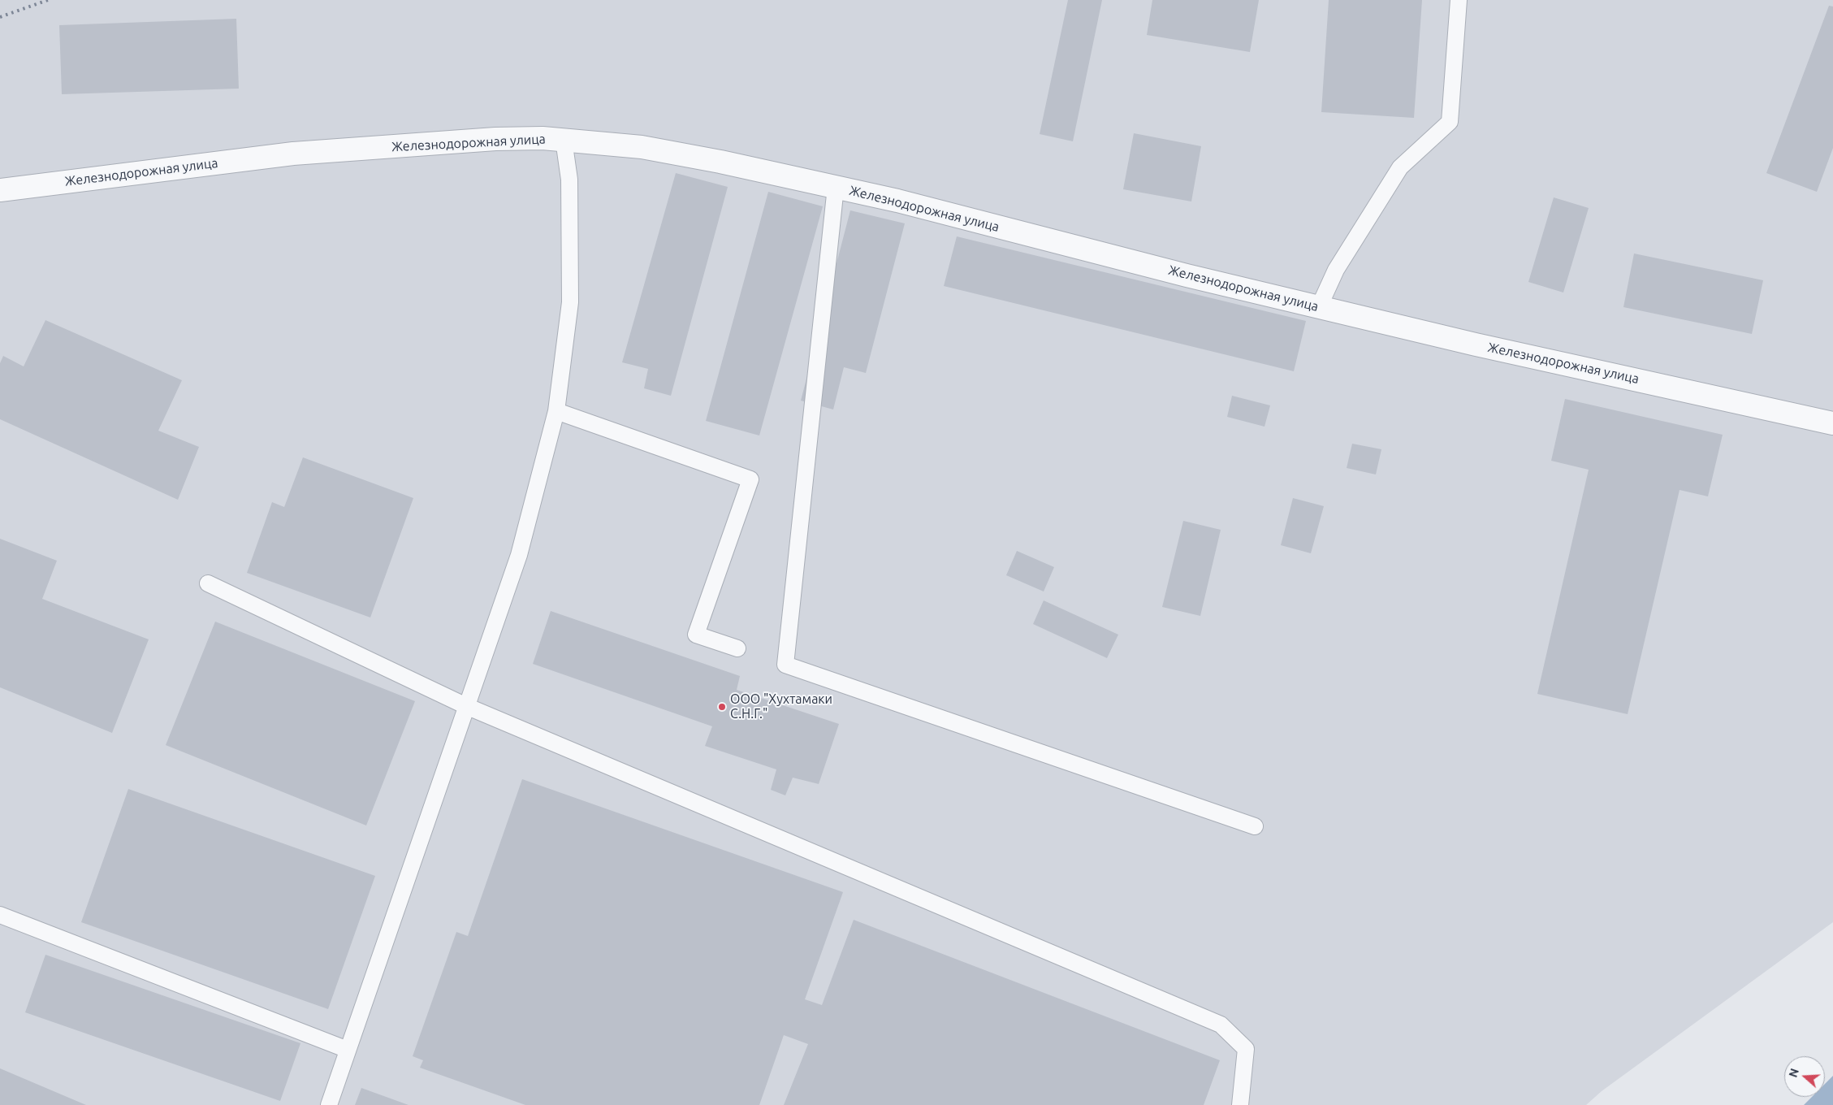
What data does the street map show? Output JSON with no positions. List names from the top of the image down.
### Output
{
  "streets": {
    "street": ["Железнодорожная улица"]
  },
  "places": ["ООО \"Хухтамаки С.Н.Г.\""],
  "north": "left"
}
